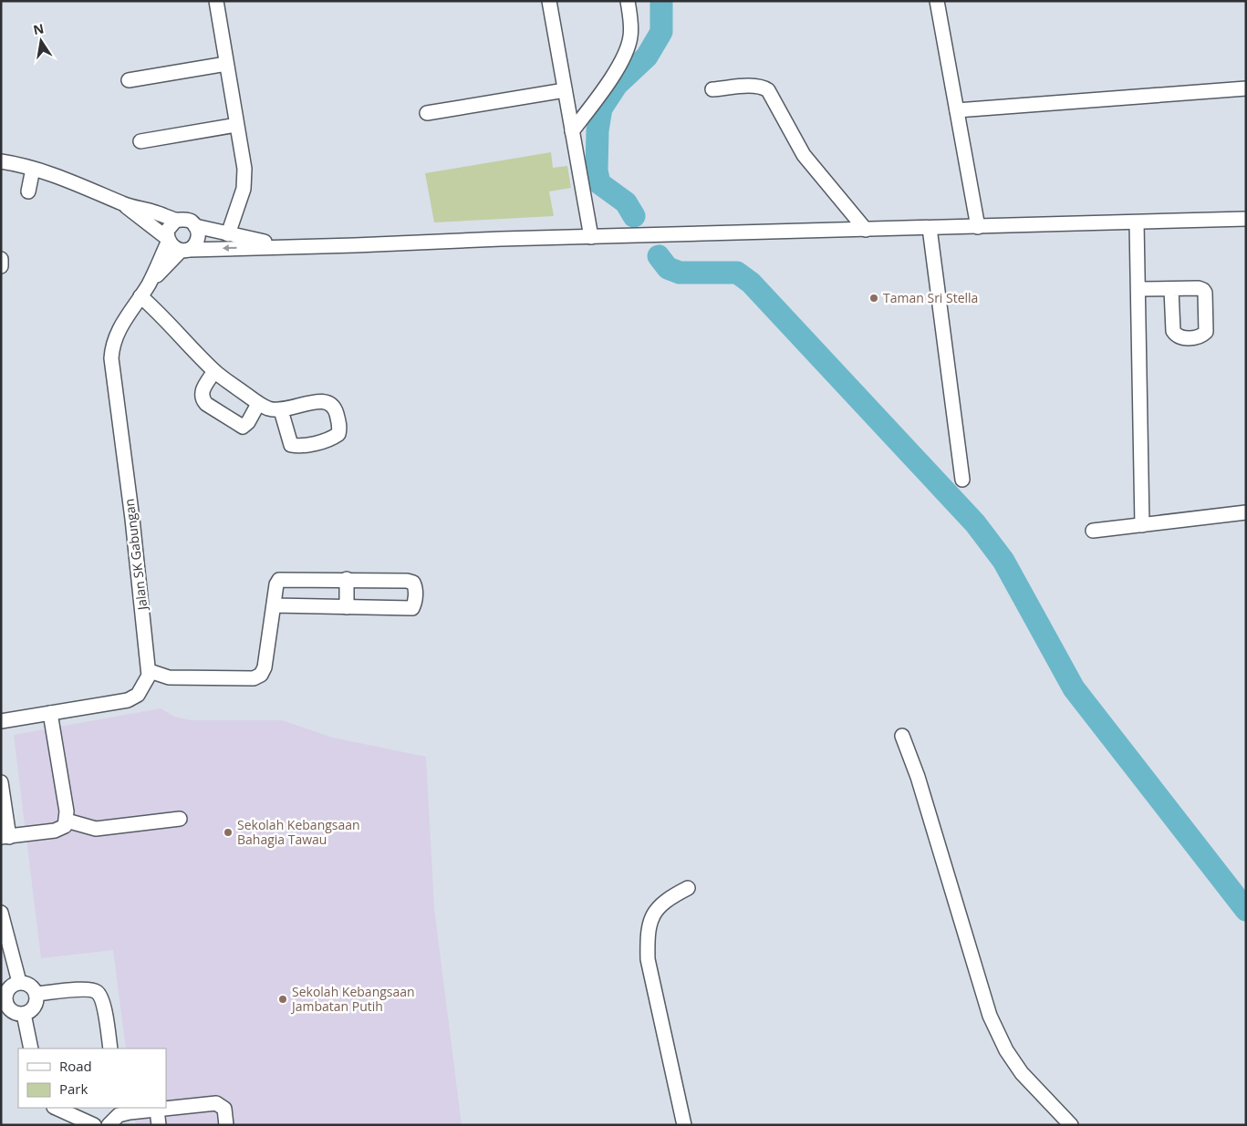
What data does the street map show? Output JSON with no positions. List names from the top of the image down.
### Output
{
  "streets": {
    "street": ["Jalan SK Gabungan"]
  },
  "places": ["Taman Sri Stella", "Sekolah Kebangsaan Bahagia Tawau", "Sekolah Kebangsaan Jambatan Putih"],
  "legend": ["Road", "Park"],
  "north": "top"
}
